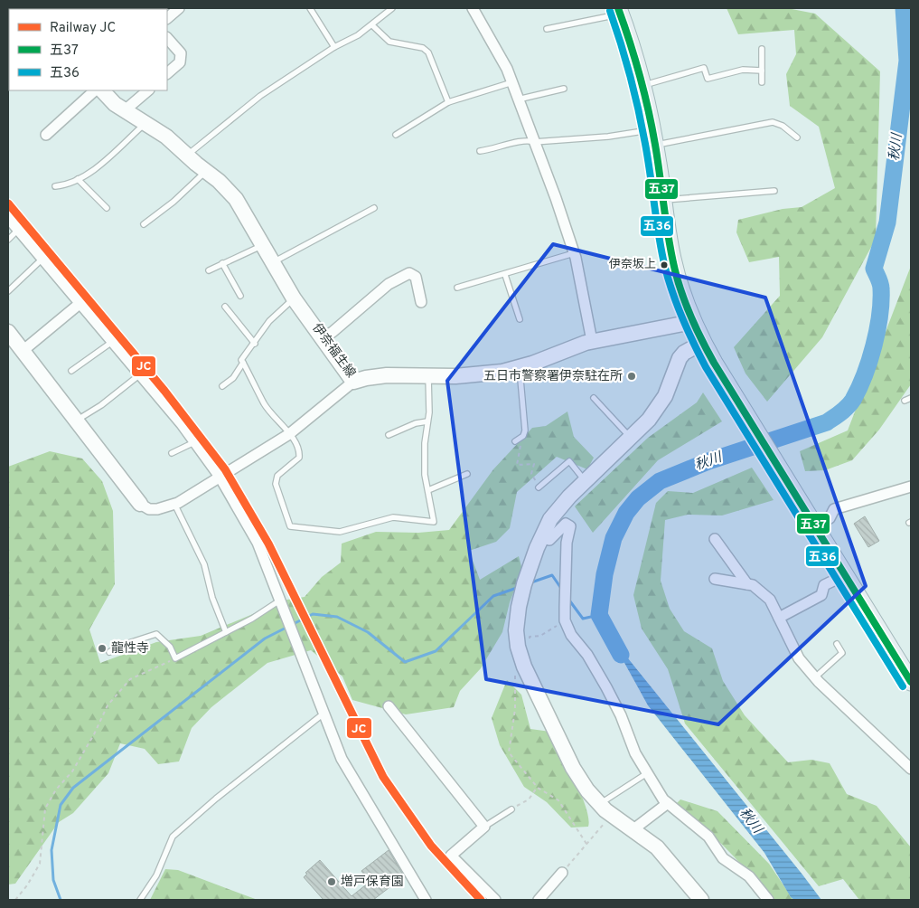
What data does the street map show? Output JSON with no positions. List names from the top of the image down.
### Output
{
  "streets": {
    "street": ["伊奈福生線"]
  },
  "water": ["秋川"],
  "places": [
    "伊奈坂上",
    "五日市警察署伊奈駐在所",
    "龍性寺",
    "増戸保育園"
  ],
  "lines": ["transit line 五37", "transit line 五36", "rail line JC"],
  "legend": ["Railway JC", "五37", "五36"]
}
